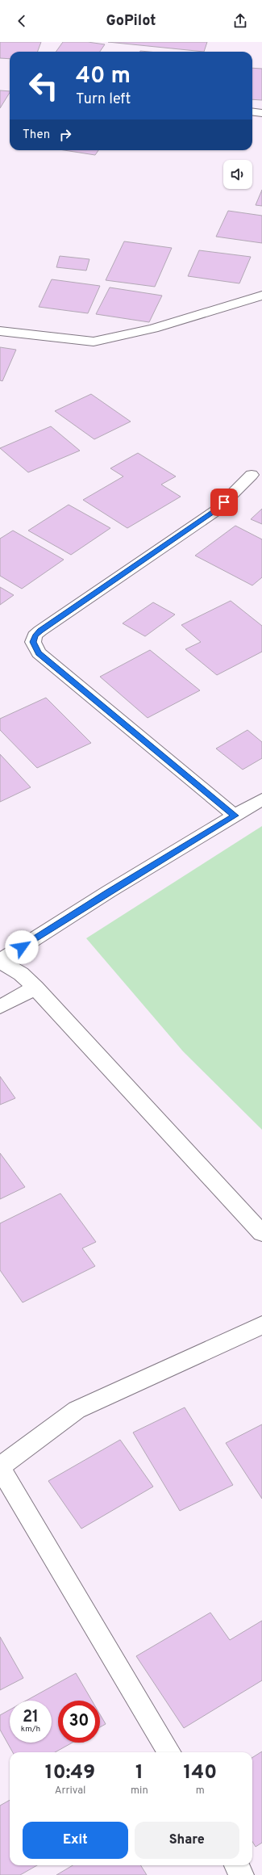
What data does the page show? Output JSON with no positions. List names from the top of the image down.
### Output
{
  "page": {
    "header": "GoPilot",
    "turn": ["40 m", "Turn left"],
    "then": "Then",
    "speed": "21 km/h",
    "limit": "30",
    "eta": [
      "10:49",
      "Arrival",
      "1",
      "min",
      "140",
      "m"
    ],
    "buttons": ["Exit", "Share"]
  }
}
